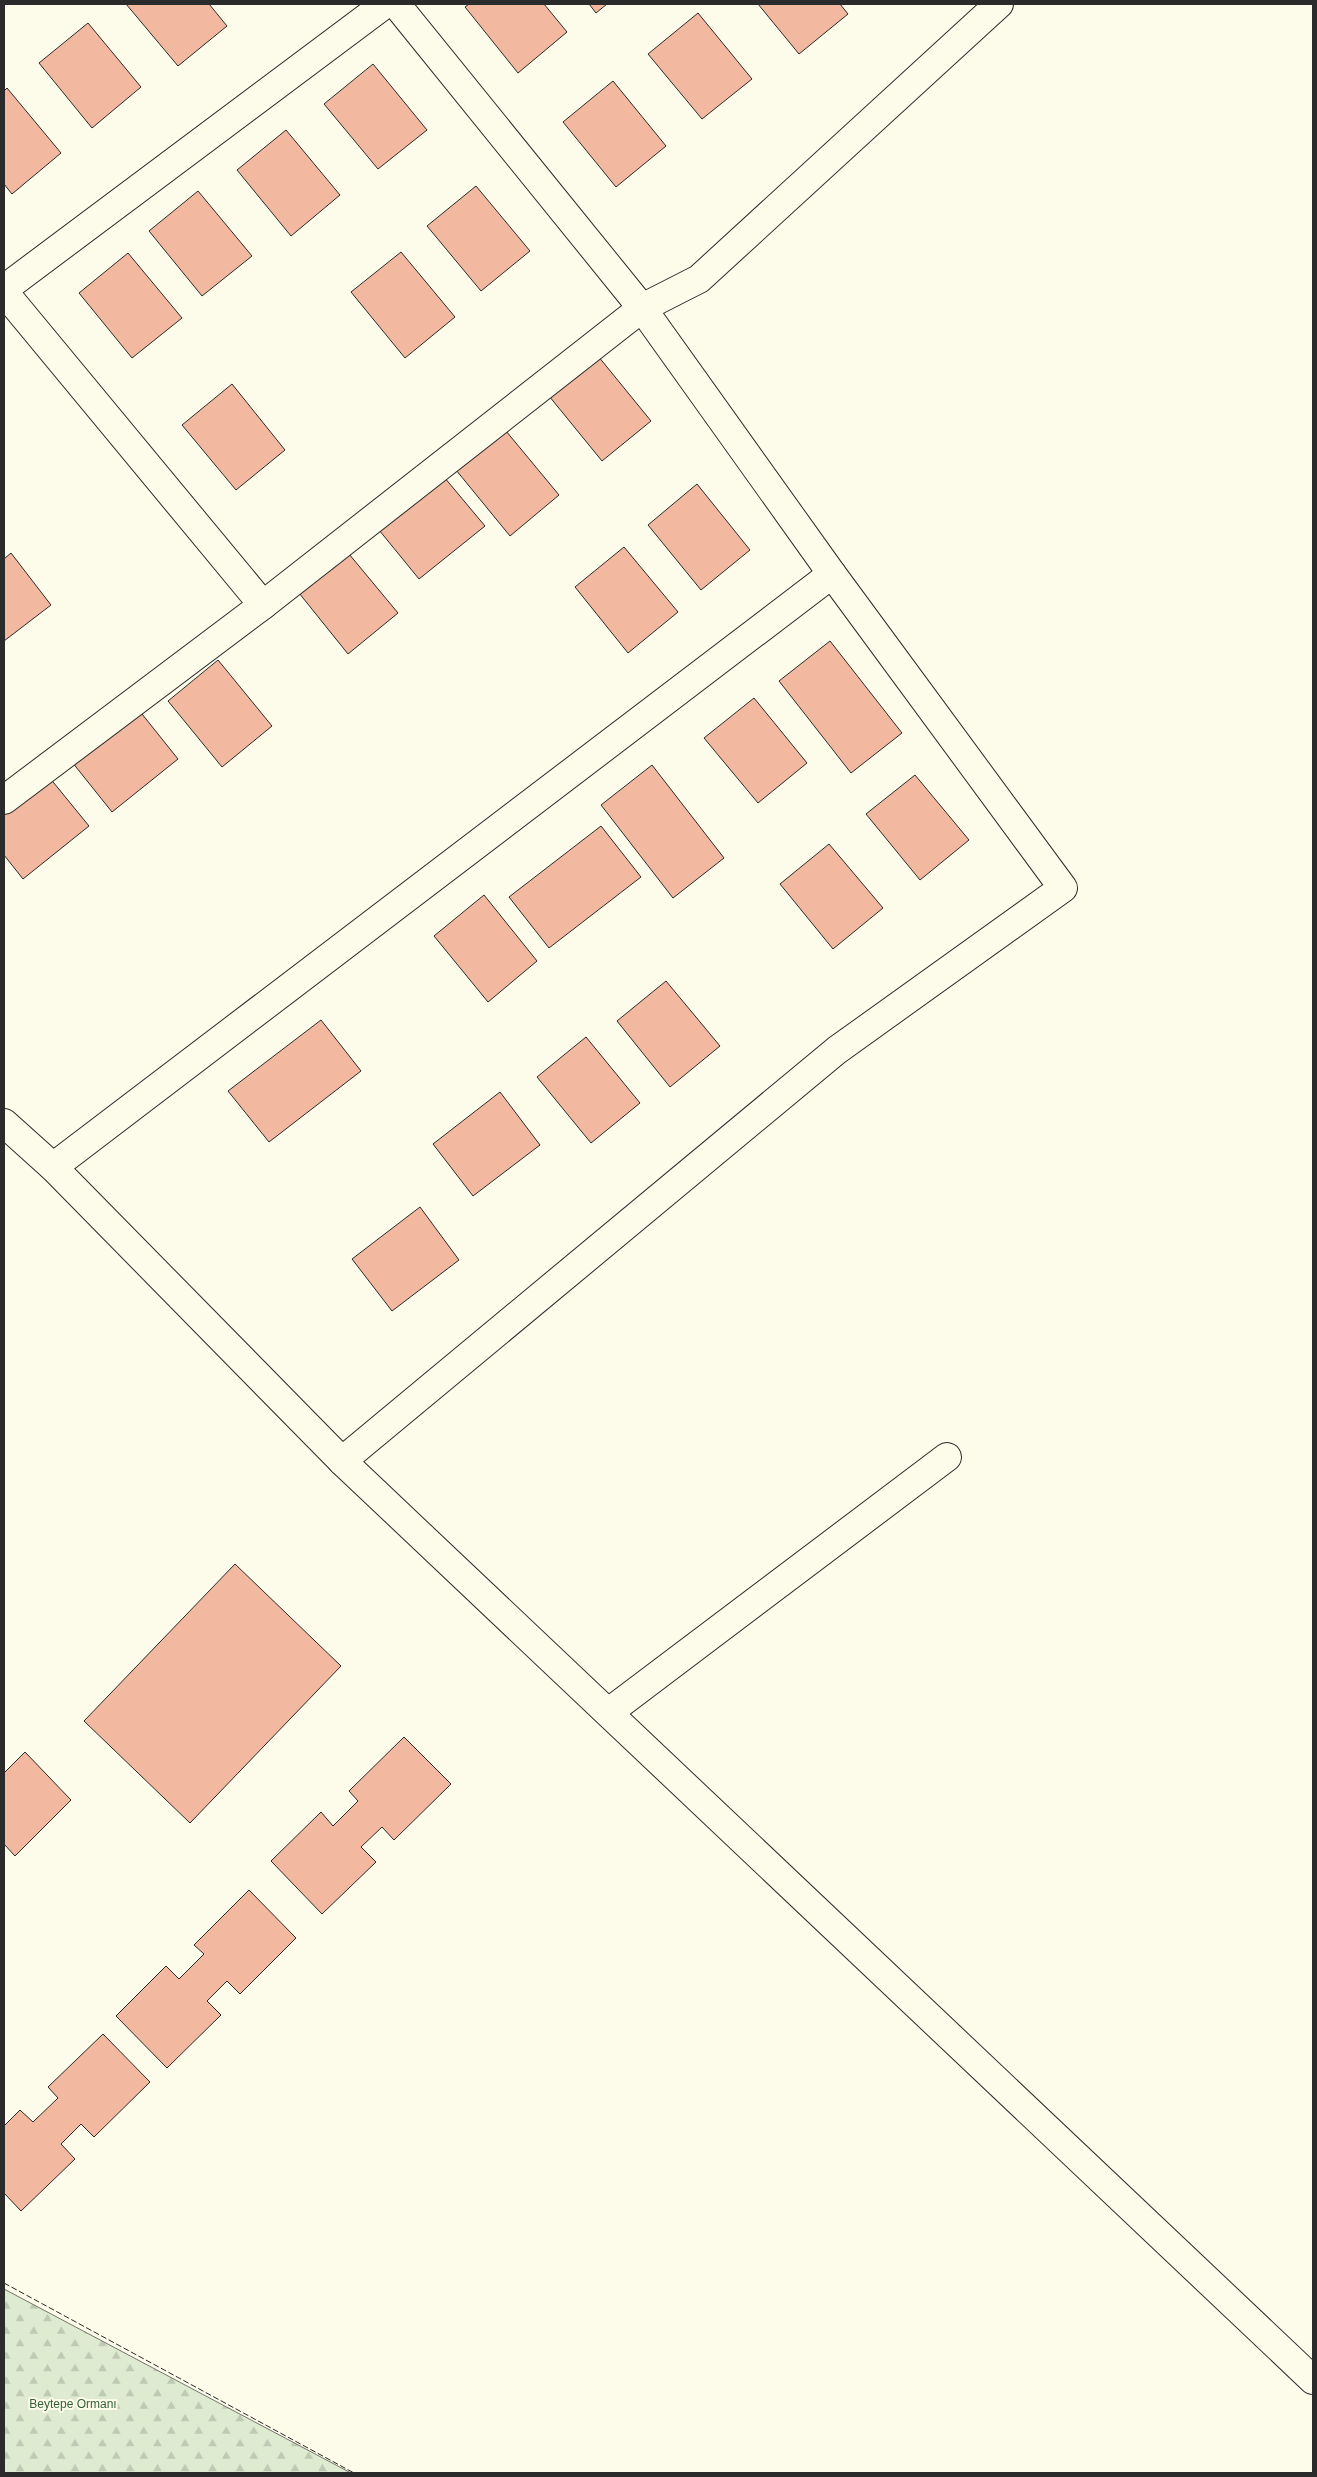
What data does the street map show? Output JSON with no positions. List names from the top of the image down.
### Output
{
  "parks": ["Beytepe Ormanı"]
}
